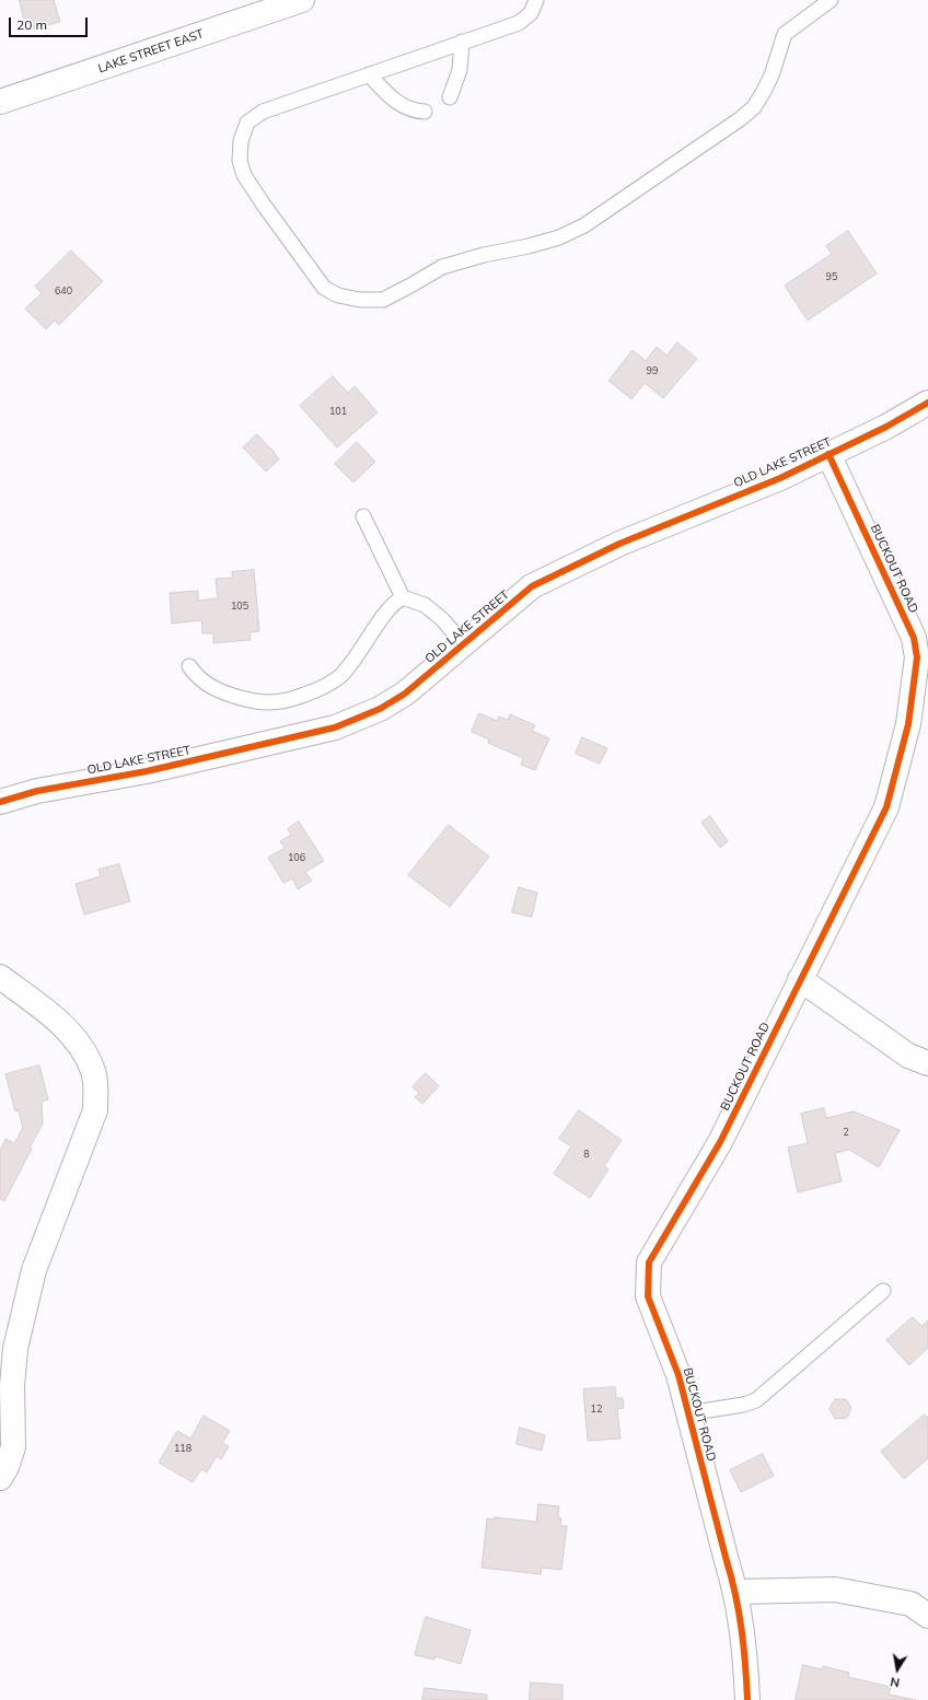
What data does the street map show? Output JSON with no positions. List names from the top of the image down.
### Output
{
  "streets": {
    "street": ["LAKE STREET EAST", "OLD LAKE STREET", "BUCKOUT ROAD"]
  },
  "crossings": [
    ["OLD LAKE STREET", "BUCKOUT ROAD"]
  ],
  "house_numbers": [
    "95",
    "640",
    "99",
    "101",
    "105",
    "106",
    "2",
    "8",
    "12",
    "118"
  ],
  "scale_bar": "20 m",
  "north": "bottom"
}
